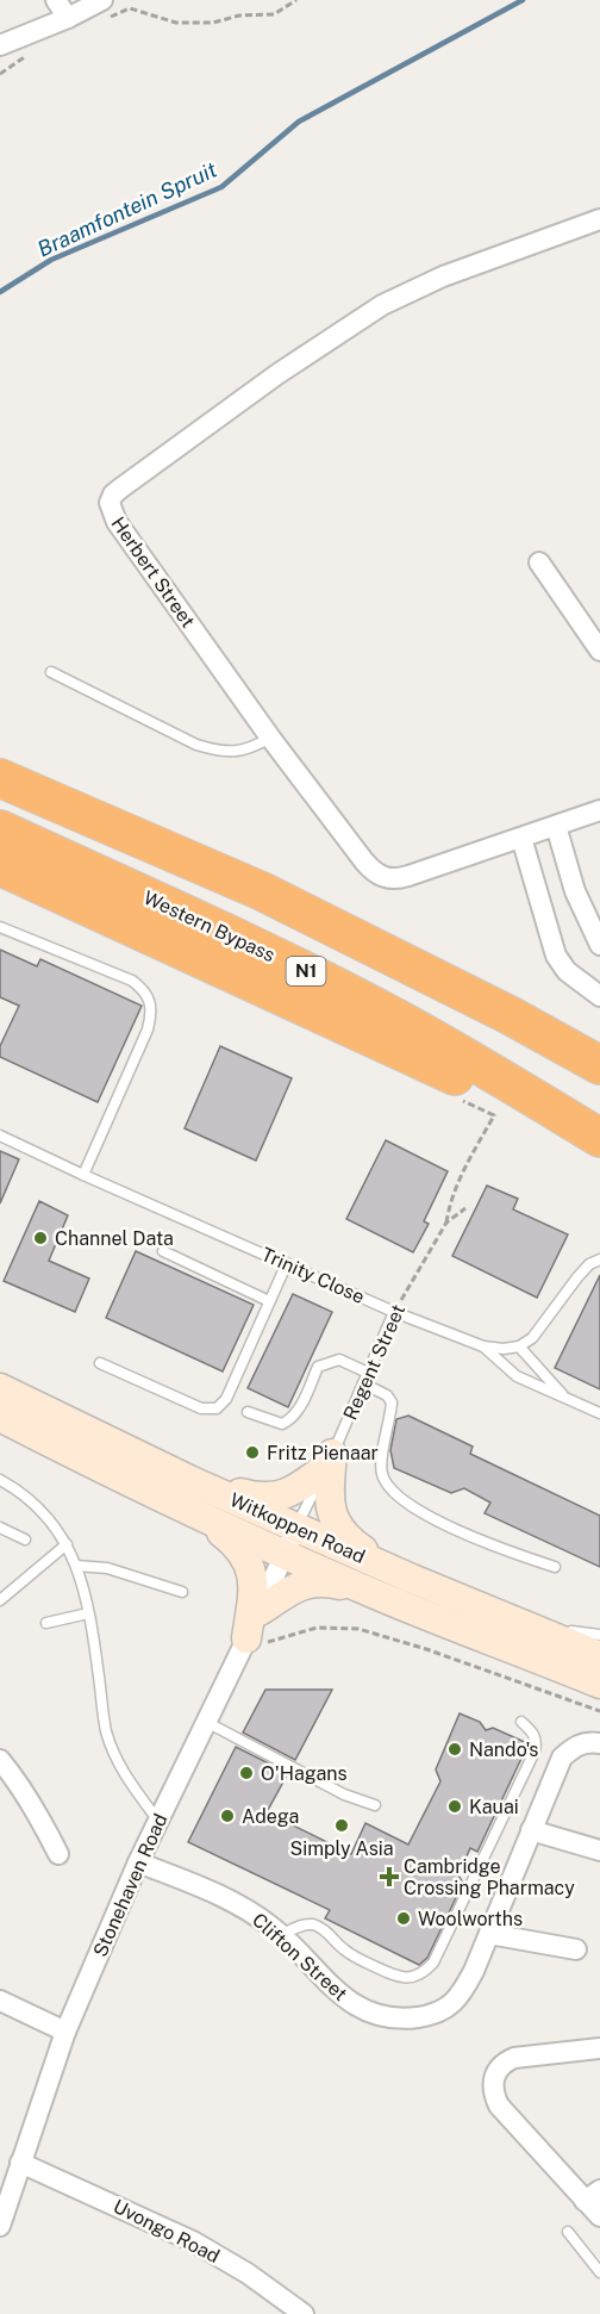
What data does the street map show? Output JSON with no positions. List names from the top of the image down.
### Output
{
  "streets": {
    "highway": ["Western Bypass", "N1"],
    "main road": ["Witkoppen Road"],
    "street": [
      "Herbert Street",
      "Stonehaven Road",
      "Clifton Street",
      "Uvongo Road"
    ],
    "lane": ["Trinity Close", "Regent Street"]
  },
  "crossings": [
    ["Trinity Close", "Regent Street"],
    ["Regent Street", "Witkoppen Road"],
    ["Regent Street", "Stonehaven Road"],
    ["Witkoppen Road", "Stonehaven Road"],
    ["Stonehaven Road", "Clifton Street"],
    ["Stonehaven Road", "Uvongo Road"]
  ],
  "water": ["Braamfontein Spruit"],
  "places": {
    "other": [
      "Channel Data",
      "Fritz Pienaar",
      "Nando's",
      "O'Hagans",
      "Kauai",
      "Adega",
      "Simply Asia",
      "Woolworths"
    ],
    "health": ["Cambridge Crossing Pharmacy"]
  }
}
